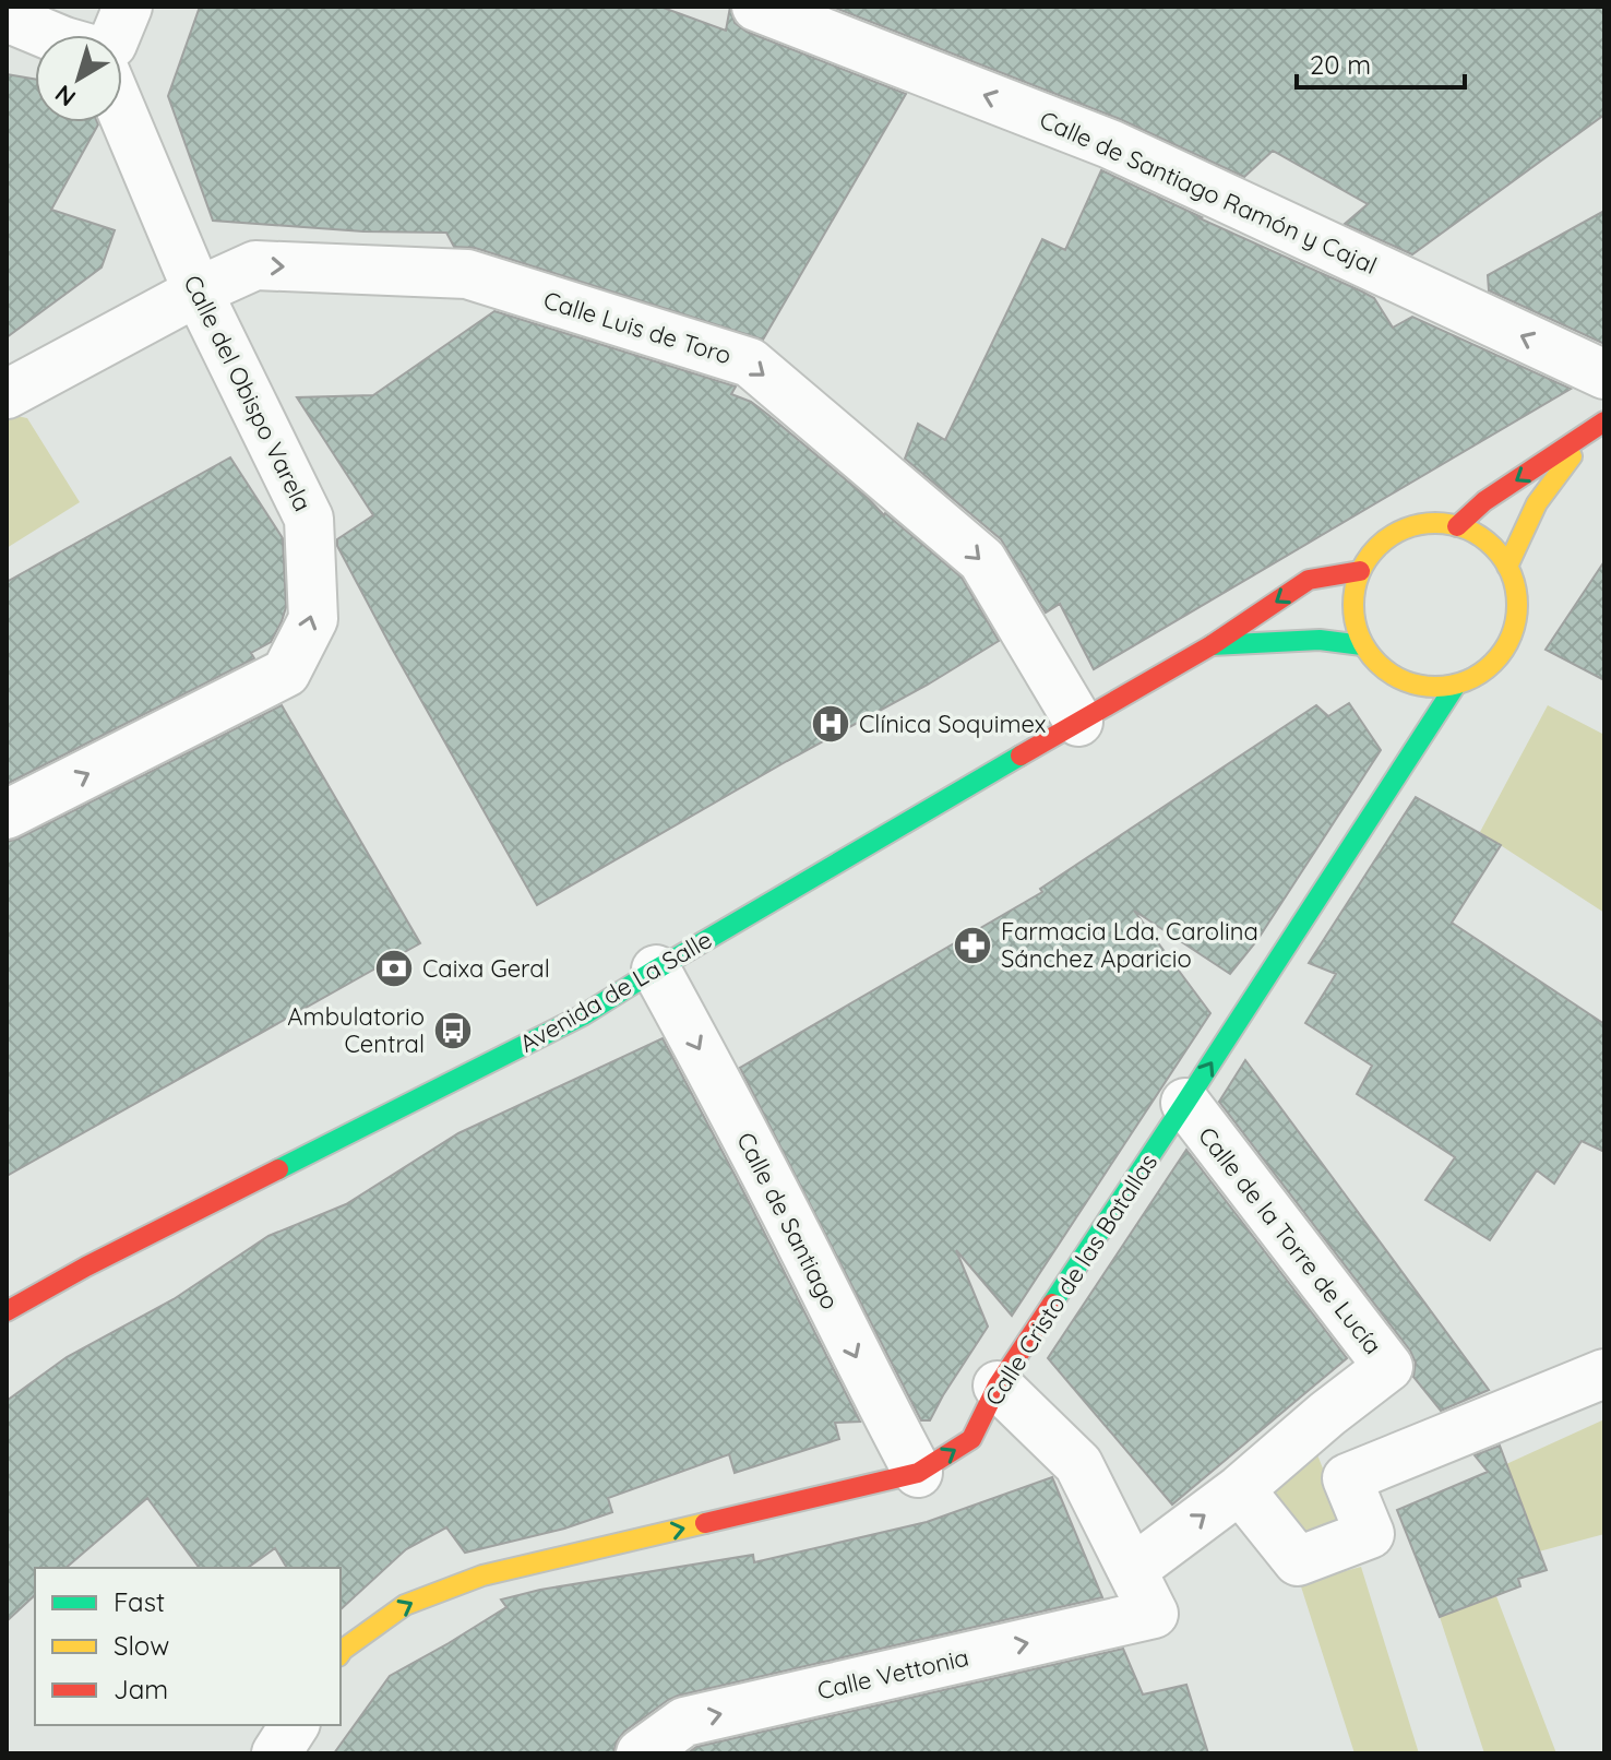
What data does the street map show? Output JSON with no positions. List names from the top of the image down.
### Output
{
  "streets": {
    "main road": ["Avenida de La Salle", "Calle Cristo de las Batallas"],
    "street": [
      "Calle de Santiago Ramón y Cajal",
      "Calle Luis de Toro",
      "Calle del Obispo Varela",
      "Calle de Santiago",
      "Calle de la Torre de Lucía",
      "Calle Vettonia"
    ]
  },
  "crossings": [
    ["Calle Luis de Toro", "Calle del Obispo Varela"],
    ["Calle Luis de Toro", "Avenida de La Salle"],
    ["Avenida de La Salle", "Calle de Santiago"],
    ["Avenida de La Salle", "Calle Cristo de las Batallas"],
    ["Calle de Santiago", "Calle Cristo de las Batallas"],
    ["Calle de la Torre de Lucía", "Calle Cristo de las Batallas"],
    ["Calle de la Torre de Lucía", "Calle Vettonia"]
  ],
  "one_way": [
    "Calle de Santiago Ramón y Cajal",
    "Calle Luis de Toro",
    "Calle de Santiago",
    "Calle Cristo de las Batallas",
    "Calle Vettonia"
  ],
  "places": {
    "hospital": ["Clínica Soquimex"],
    "pharmacy": ["Farmacia Lda. Carolina Sánchez Aparicio"],
    "bank": ["Caixa Geral"],
    "bus stop": ["Ambulatorio Central"]
  },
  "legend": ["Fast", "Slow", "Jam"],
  "scale_bar": "20 m",
  "north": "bottom left"
}
